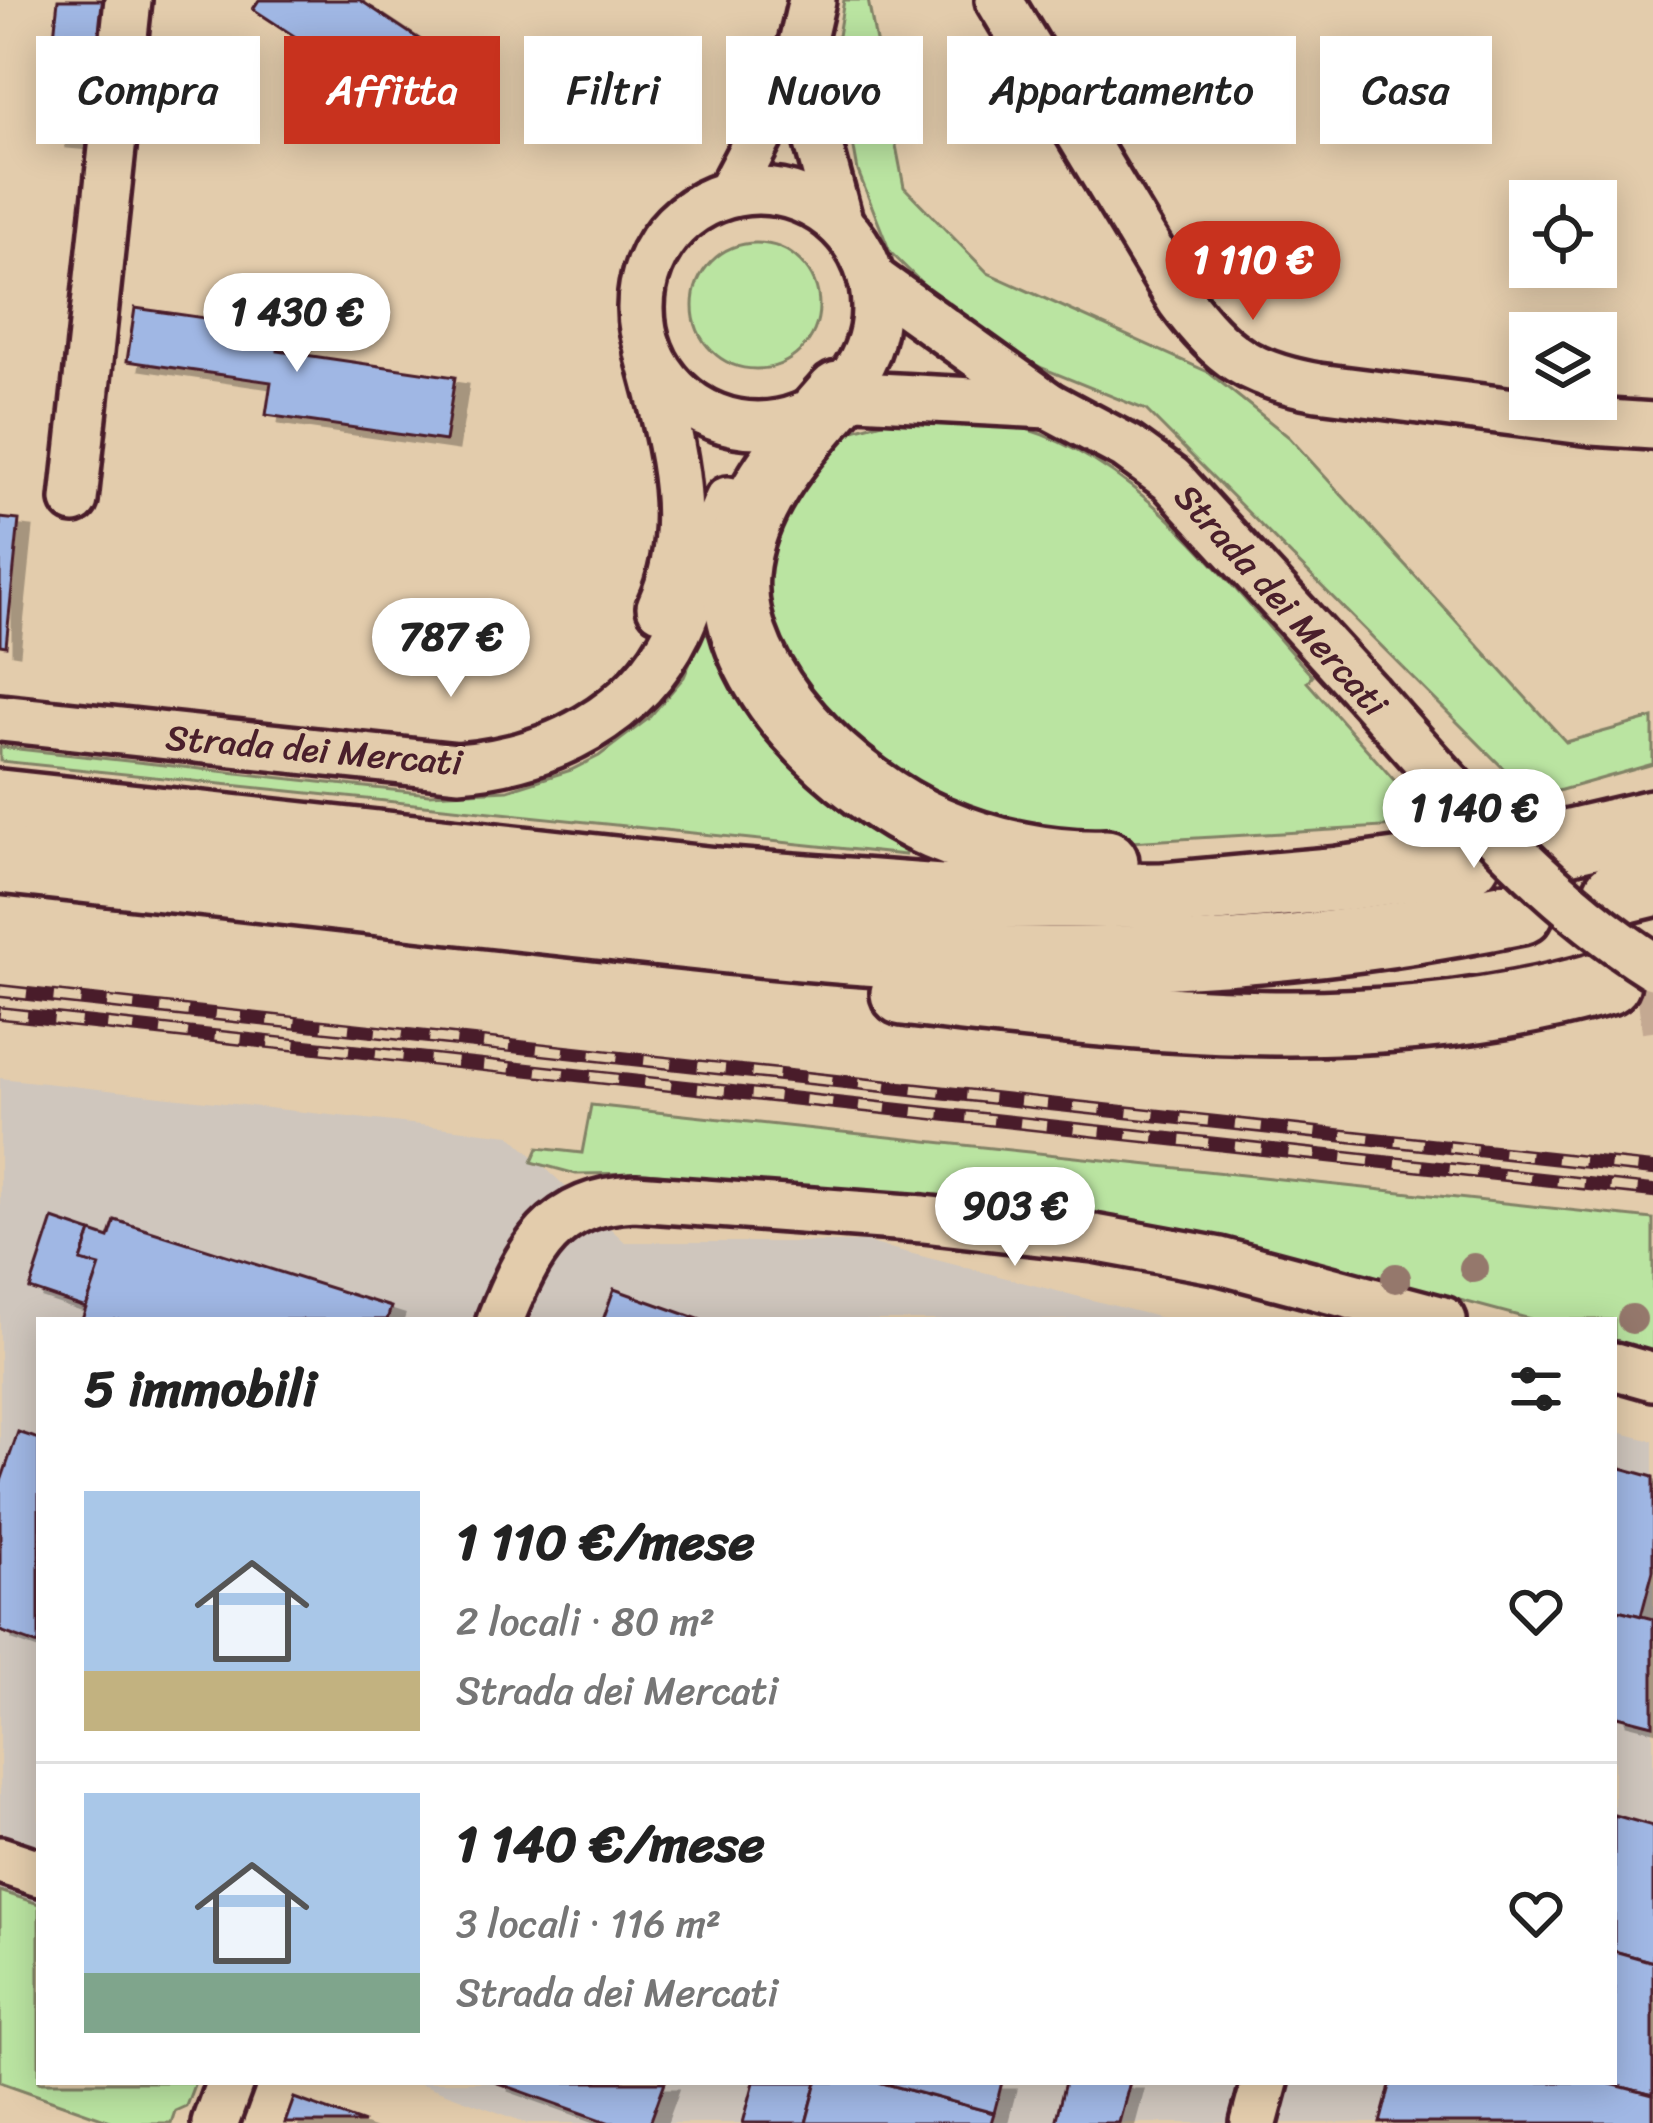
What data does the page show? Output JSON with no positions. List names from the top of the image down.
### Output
{
  "streets": {
    "street": ["Strada dei Mercati"]
  },
  "page": {
    "chip": [
      "Compra",
      "Affitta",
      "Filtri",
      "Nuovo",
      "Appartamento",
      "Casa"
    ],
    "price": [
      "1 110 €",
      "1 430 €",
      "787 €",
      "1 140 €",
      "903 €"
    ],
    "heading": "5 immobili",
    "list": [
      {
        "name": "1 110 €/mese",
        "note": "2 locali · 80 m² · Strada dei Mercati"
      },
      {
        "name": "1 140 €/mese",
        "note": "3 locali · 116 m² · Strada dei Mercati"
      }
    ]
  }
}
